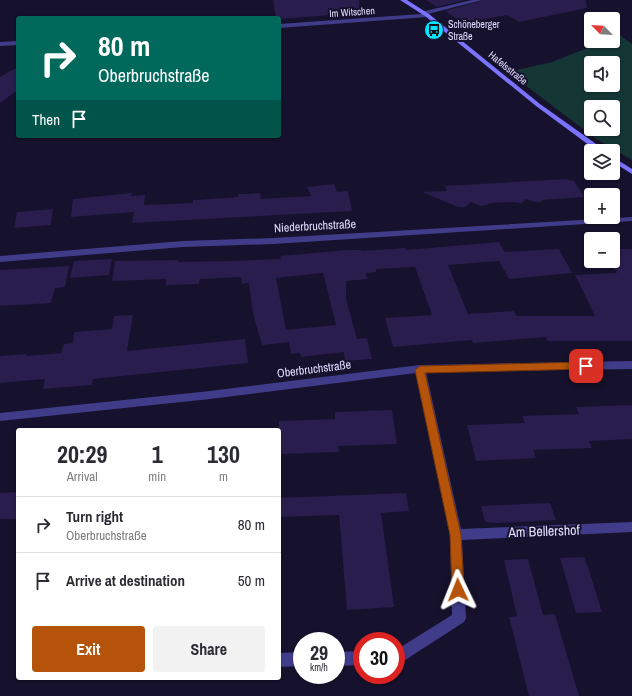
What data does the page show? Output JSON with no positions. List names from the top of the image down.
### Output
{
  "streets": {
    "main road": ["Hafelsstraße"],
    "street": [
      "Im Witschen",
      "Niederbruchstraße",
      "Oberbruchstraße",
      "Am Bellershof"
    ]
  },
  "crossings": [
    ["Im Witschen", "Hafelsstraße"]
  ],
  "places": {
    "bus stop": ["Schöneberger Straße"]
  },
  "north": "top left",
  "page": {
    "map_buttons": ["+", "−"],
    "turn": ["80 m", "Oberbruchstraße"],
    "then": "Then",
    "eta": [
      "20:29",
      "Arrival",
      "1",
      "min",
      "130",
      "m"
    ],
    "list": [
      {
        "name": "Turn right",
        "note": "Oberbruchstraße",
        "value": "80 m"
      },
      {
        "name": "Arrive at destination",
        "value": "50 m"
      }
    ],
    "buttons": ["Exit", "Share"],
    "speed": "29 km/h",
    "limit": "30"
  }
}
